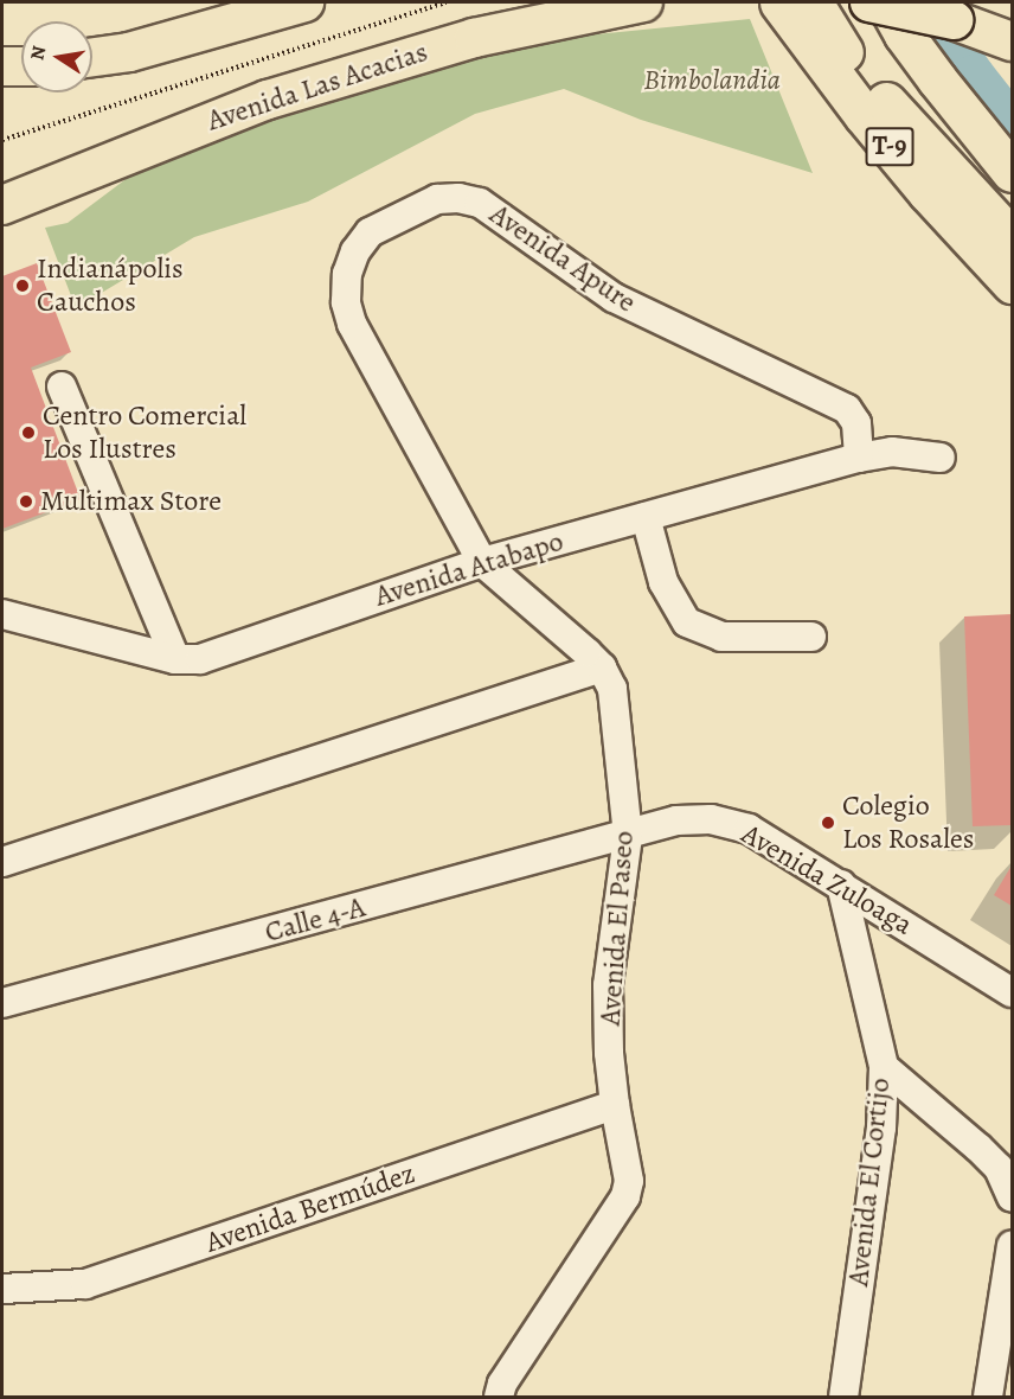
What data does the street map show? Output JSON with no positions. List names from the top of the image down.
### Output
{
  "streets": {
    "highway": ["T-9"],
    "main road": ["Avenida Las Acacias"],
    "street": [
      "Avenida Apure",
      "Avenida Atabapo",
      "Avenida Zuloaga",
      "Calle 4-A",
      "Avenida El Paseo",
      "Avenida El Cortijo",
      "Avenida Bermúdez"
    ]
  },
  "crossings": [
    ["Avenida Apure", "Avenida Atabapo"],
    ["Avenida Apure", "Avenida El Paseo"],
    ["Avenida Atabapo", "Avenida El Paseo"],
    ["Avenida Zuloaga", "Calle 4-A"],
    ["Avenida Zuloaga", "Avenida El Paseo"],
    ["Avenida Zuloaga", "Avenida El Cortijo"],
    ["Calle 4-A", "Avenida El Paseo"],
    ["Avenida El Paseo", "Avenida Bermúdez"]
  ],
  "parks": ["Bimbolandia"],
  "places": [
    "Indianápolis Cauchos",
    "Centro Comercial Los Ilustres",
    "Multimax Store",
    "Colegio Los Rosales"
  ],
  "north": "left"
}
